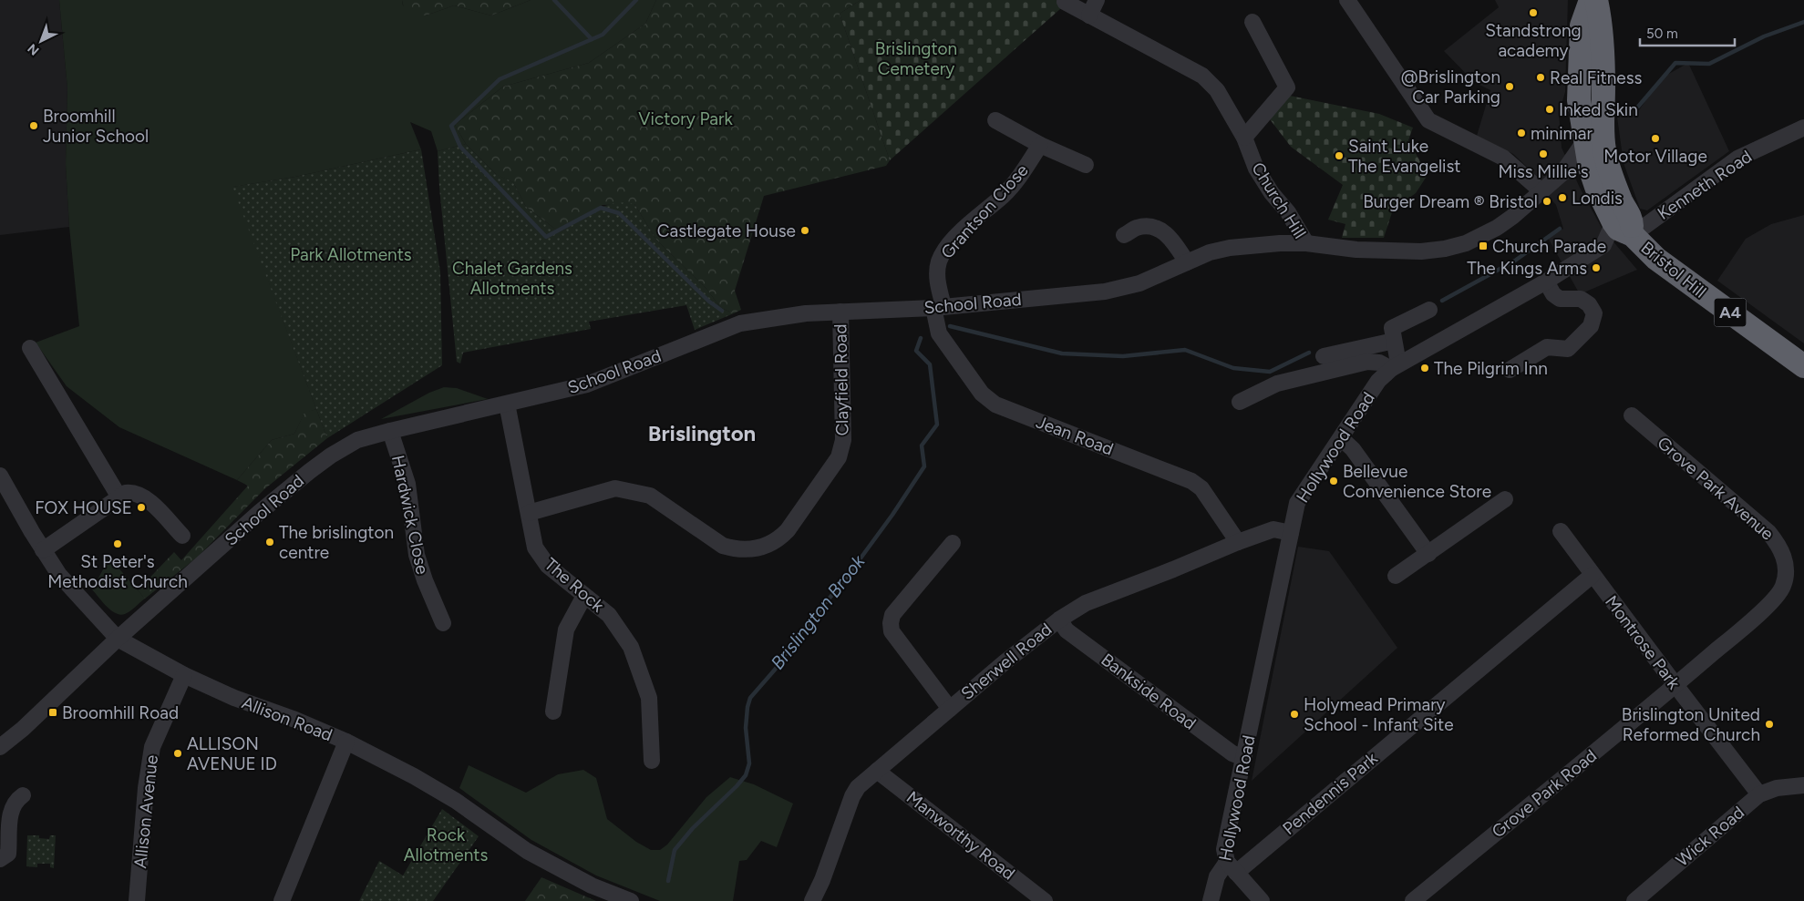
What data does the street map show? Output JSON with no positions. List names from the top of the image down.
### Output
{
  "streets": {
    "highway": ["Bristol Hill", "A4"],
    "street": [
      "Kenneth Road",
      "Church Hill",
      "Grantson Close",
      "School Road",
      "Clayfield Road",
      "Jean Road",
      "Hollywood Road",
      "Grove Park Avenue",
      "Hardwick Close",
      "The Rock",
      "Montrose Park",
      "Sherwell Road",
      "Bankside Road",
      "Allison Road",
      "Pendennis Park",
      "Grove Park Road",
      "Allison Avenue",
      "Manworthy Road",
      "Wick Road"
    ]
  },
  "crossings": [
    ["Kenneth Road", "Bristol Hill"],
    ["Kenneth Road", "A4"],
    ["Church Hill", "School Road"],
    ["Church Hill", "A4"],
    ["Grantson Close", "School Road"],
    ["Grantson Close", "Jean Road"],
    ["Bristol Hill", "A4"],
    ["School Road", "Clayfield Road"],
    ["School Road", "Jean Road"],
    ["School Road", "Hardwick Close"],
    ["School Road", "The Rock"],
    ["School Road", "Allison Road"],
    ["A4", "Hollywood Road"],
    ["Clayfield Road", "The Rock"],
    ["Jean Road", "Sherwell Road"],
    ["Hollywood Road", "Sherwell Road"],
    ["Hollywood Road", "Bankside Road"],
    ["Hollywood Road", "Pendennis Park"],
    ["Grove Park Avenue", "Montrose Park"],
    ["Grove Park Avenue", "Grove Park Road"],
    ["Montrose Park", "Pendennis Park"],
    ["Montrose Park", "Grove Park Road"],
    ["Montrose Park", "Wick Road"],
    ["Sherwell Road", "Bankside Road"],
    ["Sherwell Road", "Manworthy Road"],
    ["Allison Road", "Allison Avenue"]
  ],
  "districts": ["Brislington"],
  "water": ["Brislington Brook"],
  "parks": [
    "Brislington Cemetery",
    "Victory Park",
    "Park Allotments",
    "Chalet Gardens Allotments",
    "Rock Allotments"
  ],
  "places": {
    "other": [
      "Standstrong academy",
      "Real Fitness",
      "@Brislington Car Parking",
      "Inked Skin",
      "Broomhill Junior School",
      "minimar",
      "Motor Village",
      "Miss Millie's",
      "Saint Luke The Evangelist",
      "Londis",
      "Burger Dream ® Bristol",
      "Castlegate House",
      "The Kings Arms",
      "The Pilgrim Inn",
      "Bellevue Convenience Store",
      "FOX HOUSE",
      "The brislington centre",
      "St Peter's Methodist Church",
      "Holymead Primary School - Infant Site",
      "Brislington United Reformed Church",
      "ALLISON AVENUE ID"
    ],
    "transit": ["Church Parade", "Broomhill Road"]
  },
  "scale_bar": "50 m",
  "north": "bottom left"
}
